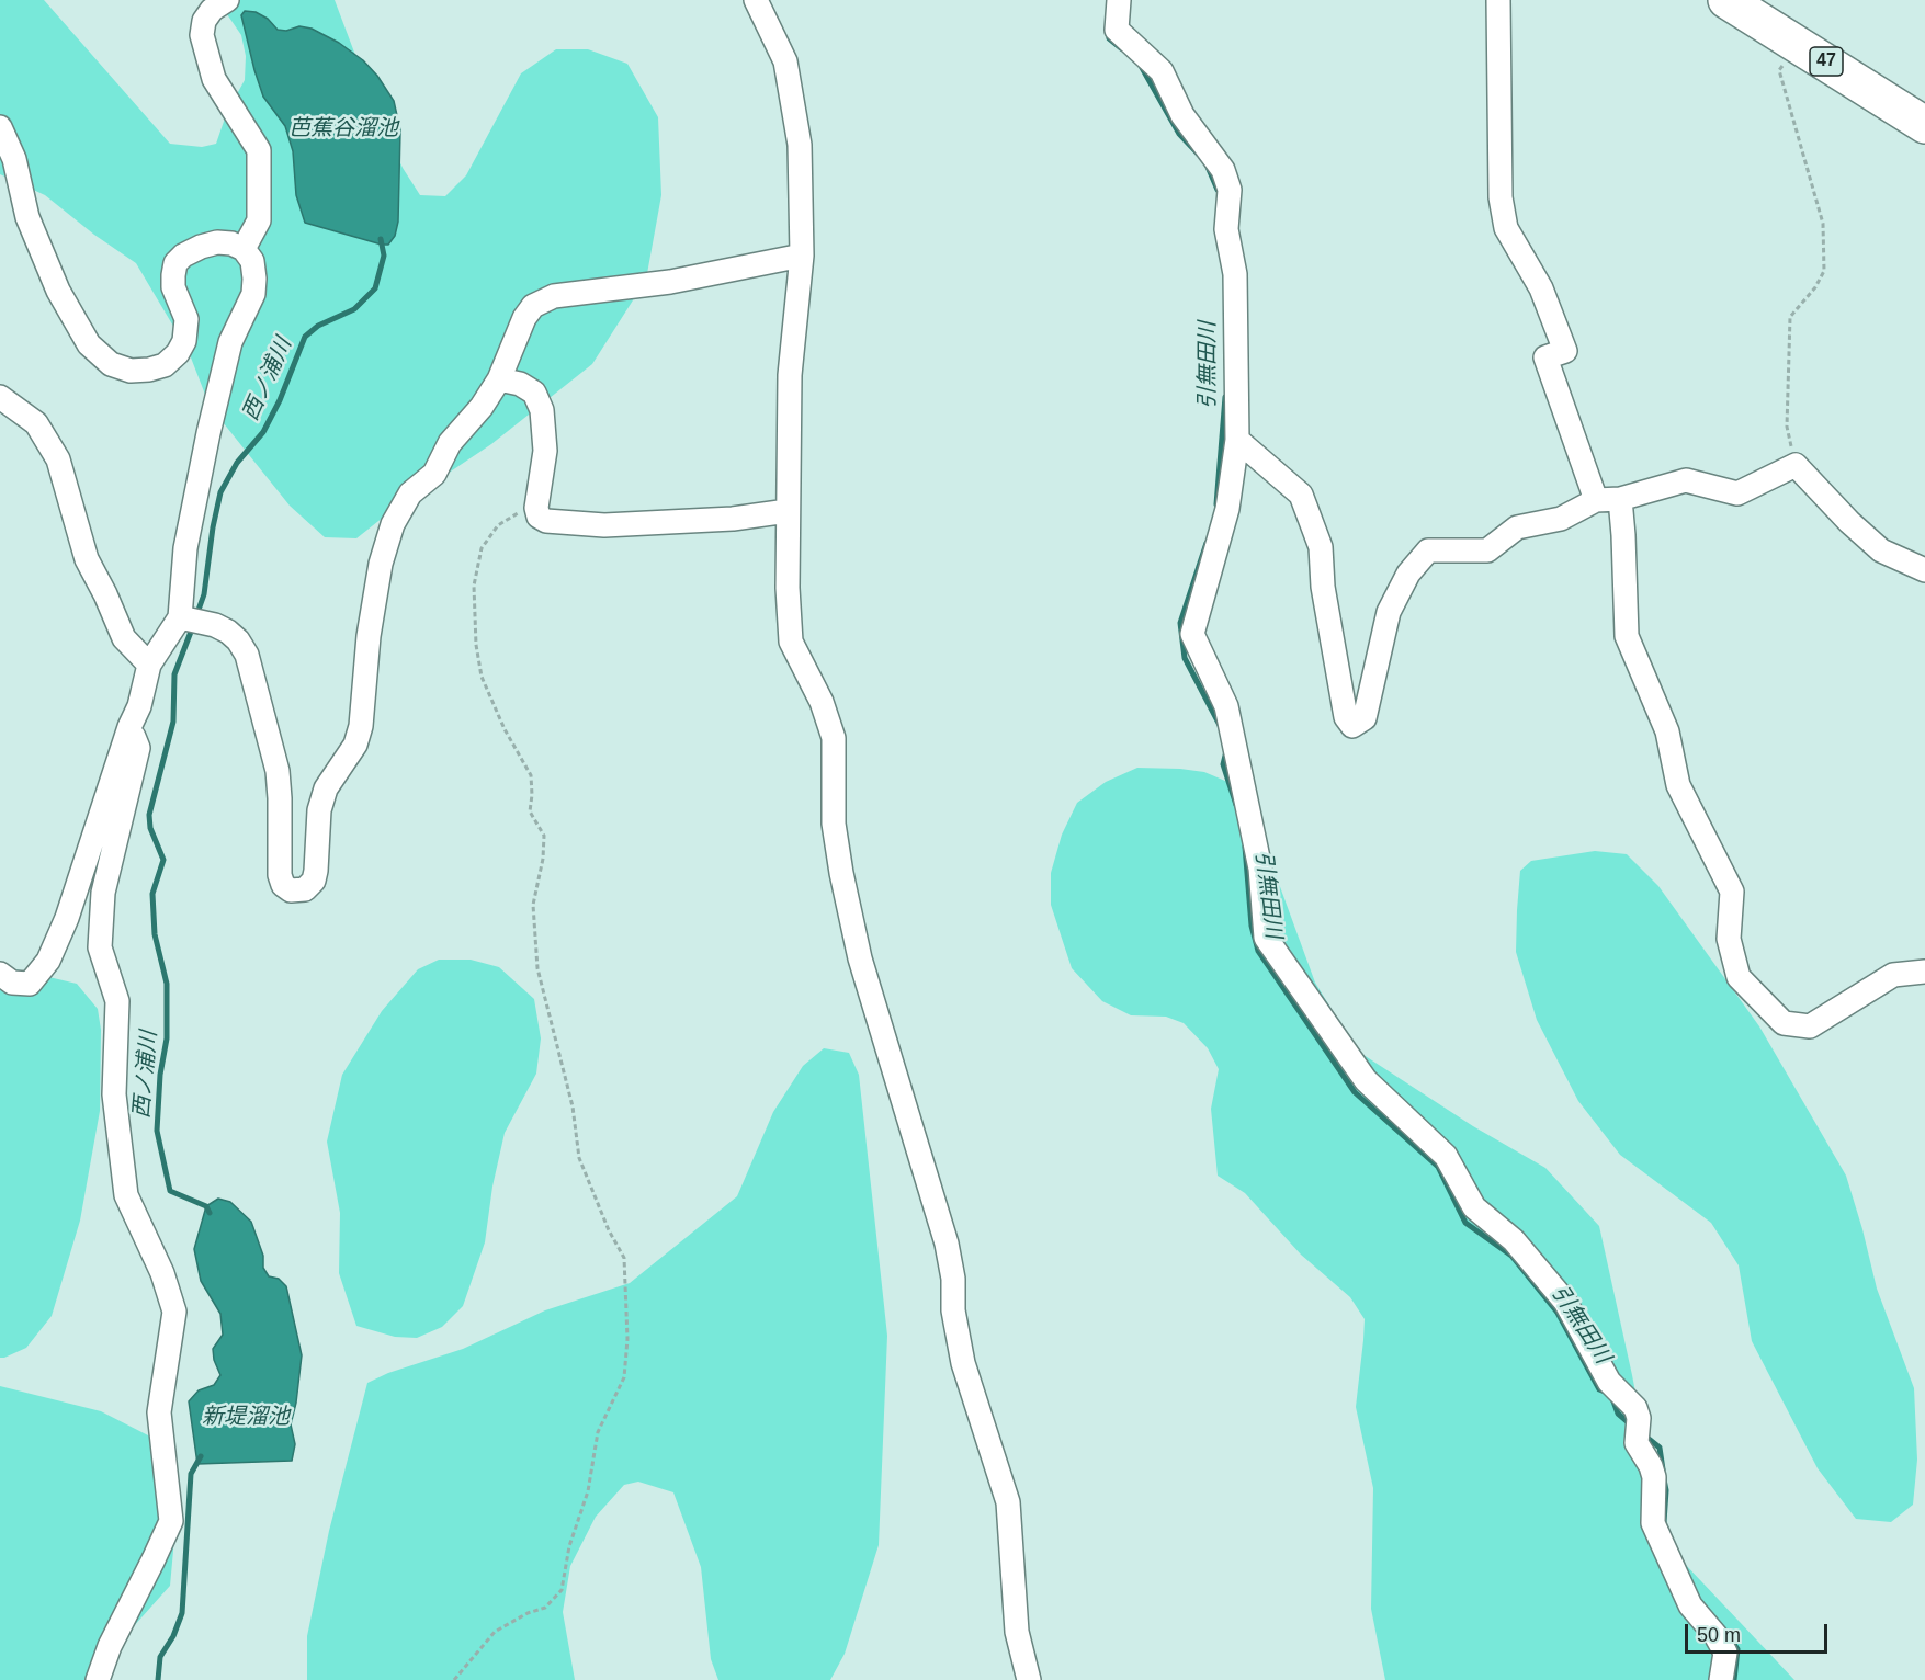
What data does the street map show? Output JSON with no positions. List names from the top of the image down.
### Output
{
  "streets": {
    "main road": ["47"]
  },
  "water": [
    "芭蕉谷溜池",
    "引無田川",
    "西ノ浦川",
    "新堤溜池"
  ],
  "scale_bar": "50 m"
}
